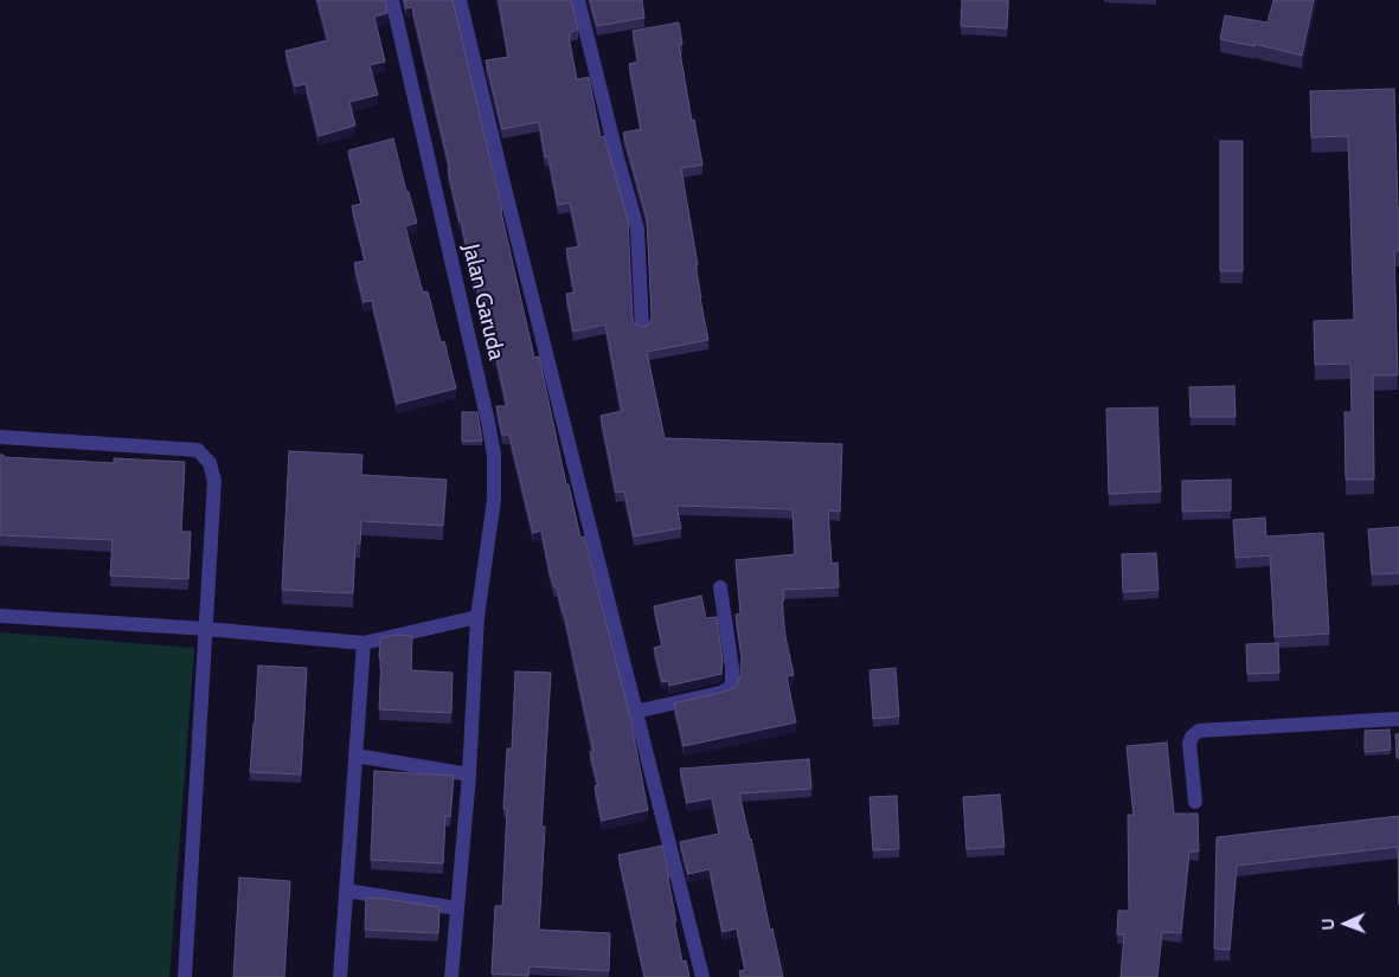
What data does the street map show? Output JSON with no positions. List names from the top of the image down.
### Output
{
  "streets": {
    "street": ["Jalan Garuda"]
  },
  "north": "left"
}
